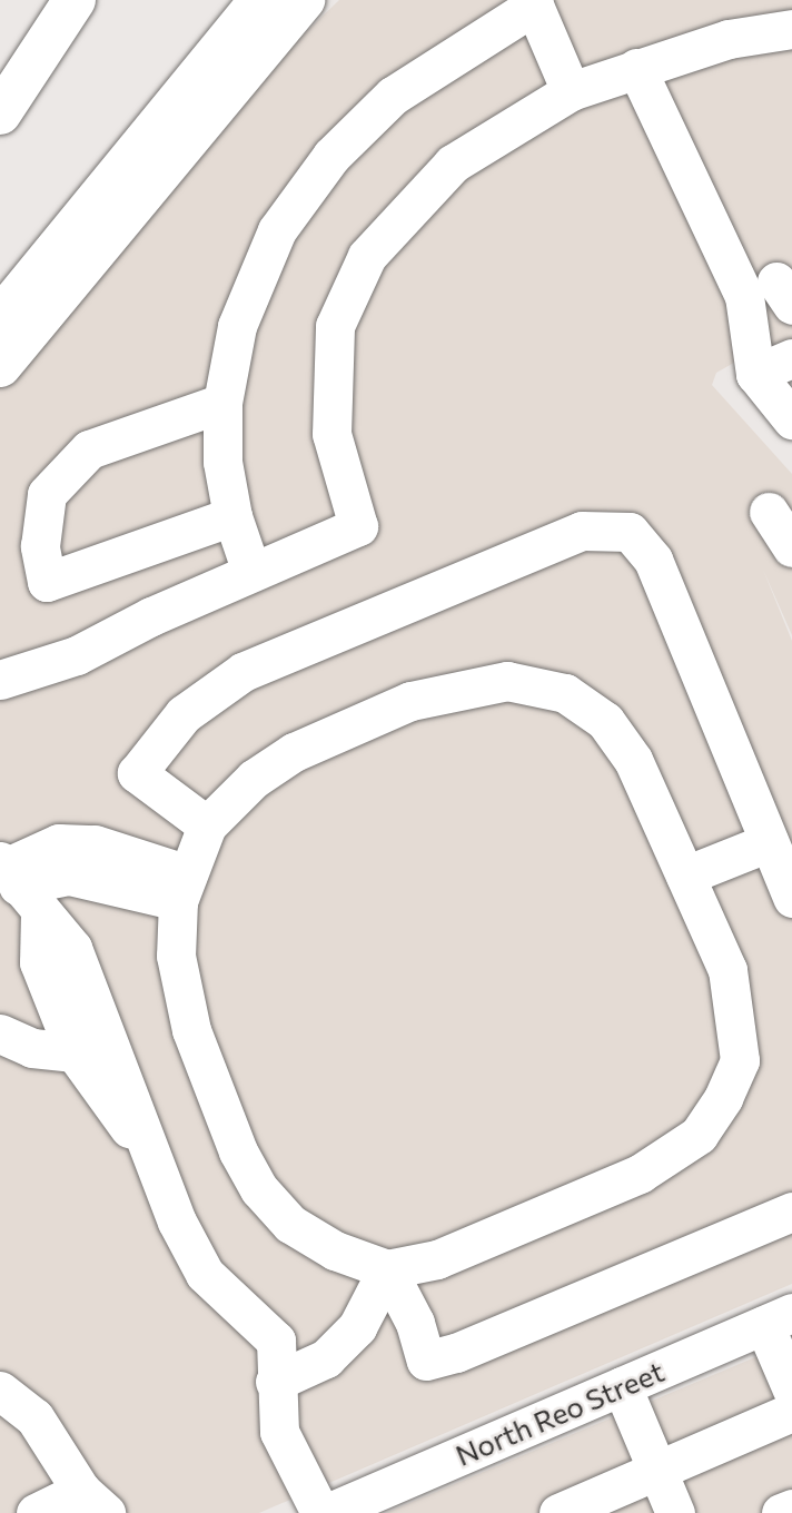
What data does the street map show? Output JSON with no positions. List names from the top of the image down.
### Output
{
  "streets": {
    "street": ["North Reo Street"]
  }
}
